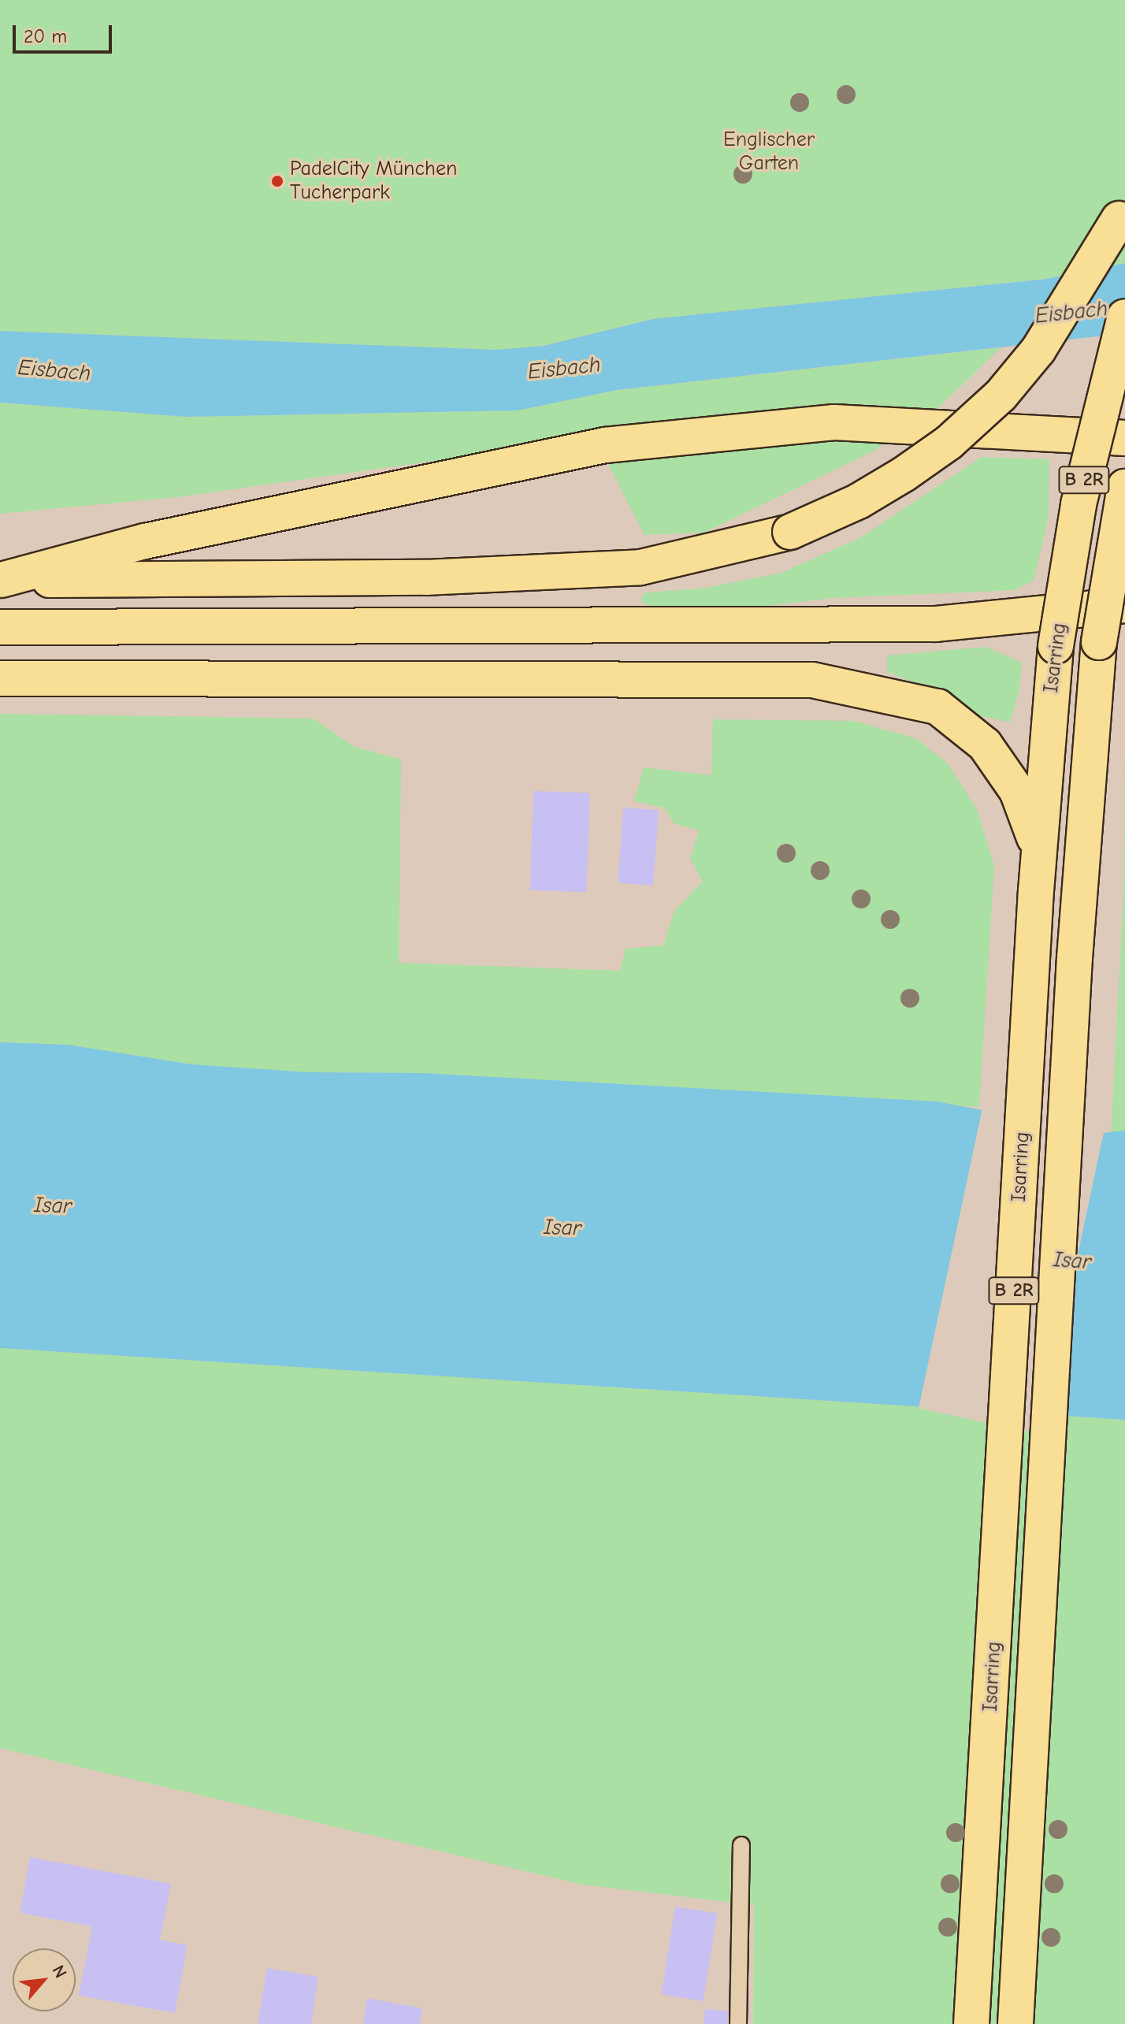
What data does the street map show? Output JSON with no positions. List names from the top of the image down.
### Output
{
  "streets": {
    "highway": ["B 2R", "Isarring"]
  },
  "water": ["Eisbach", "Isar"],
  "parks": ["Englischer Garten"],
  "places": ["PadelCity München Tucherpark"],
  "scale_bar": "20 m",
  "north": "top right"
}
